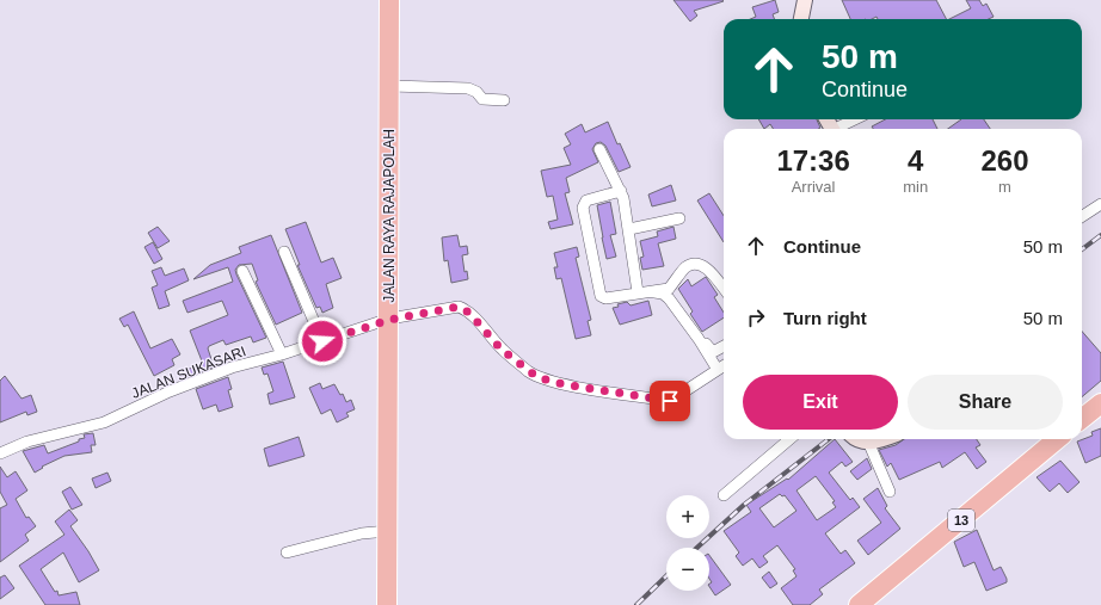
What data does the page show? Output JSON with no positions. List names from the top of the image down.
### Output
{
  "streets": {
    "highway": ["JALAN RAYA RAJAPOLAH", "13"],
    "street": ["JALAN SUKASARI"]
  },
  "crossings": [
    ["JALAN RAYA RAJAPOLAH", "JALAN SUKASARI"]
  ],
  "page": {
    "turn": ["50 m", "Continue"],
    "eta": [
      "17:36",
      "Arrival",
      "4",
      "min",
      "260",
      "m"
    ],
    "list": [
      {
        "name": "Continue",
        "value": "50 m"
      },
      {
        "name": "Turn right",
        "value": "50 m"
      }
    ],
    "buttons": ["Exit", "Share"],
    "map_buttons": ["+", "−"]
  }
}
